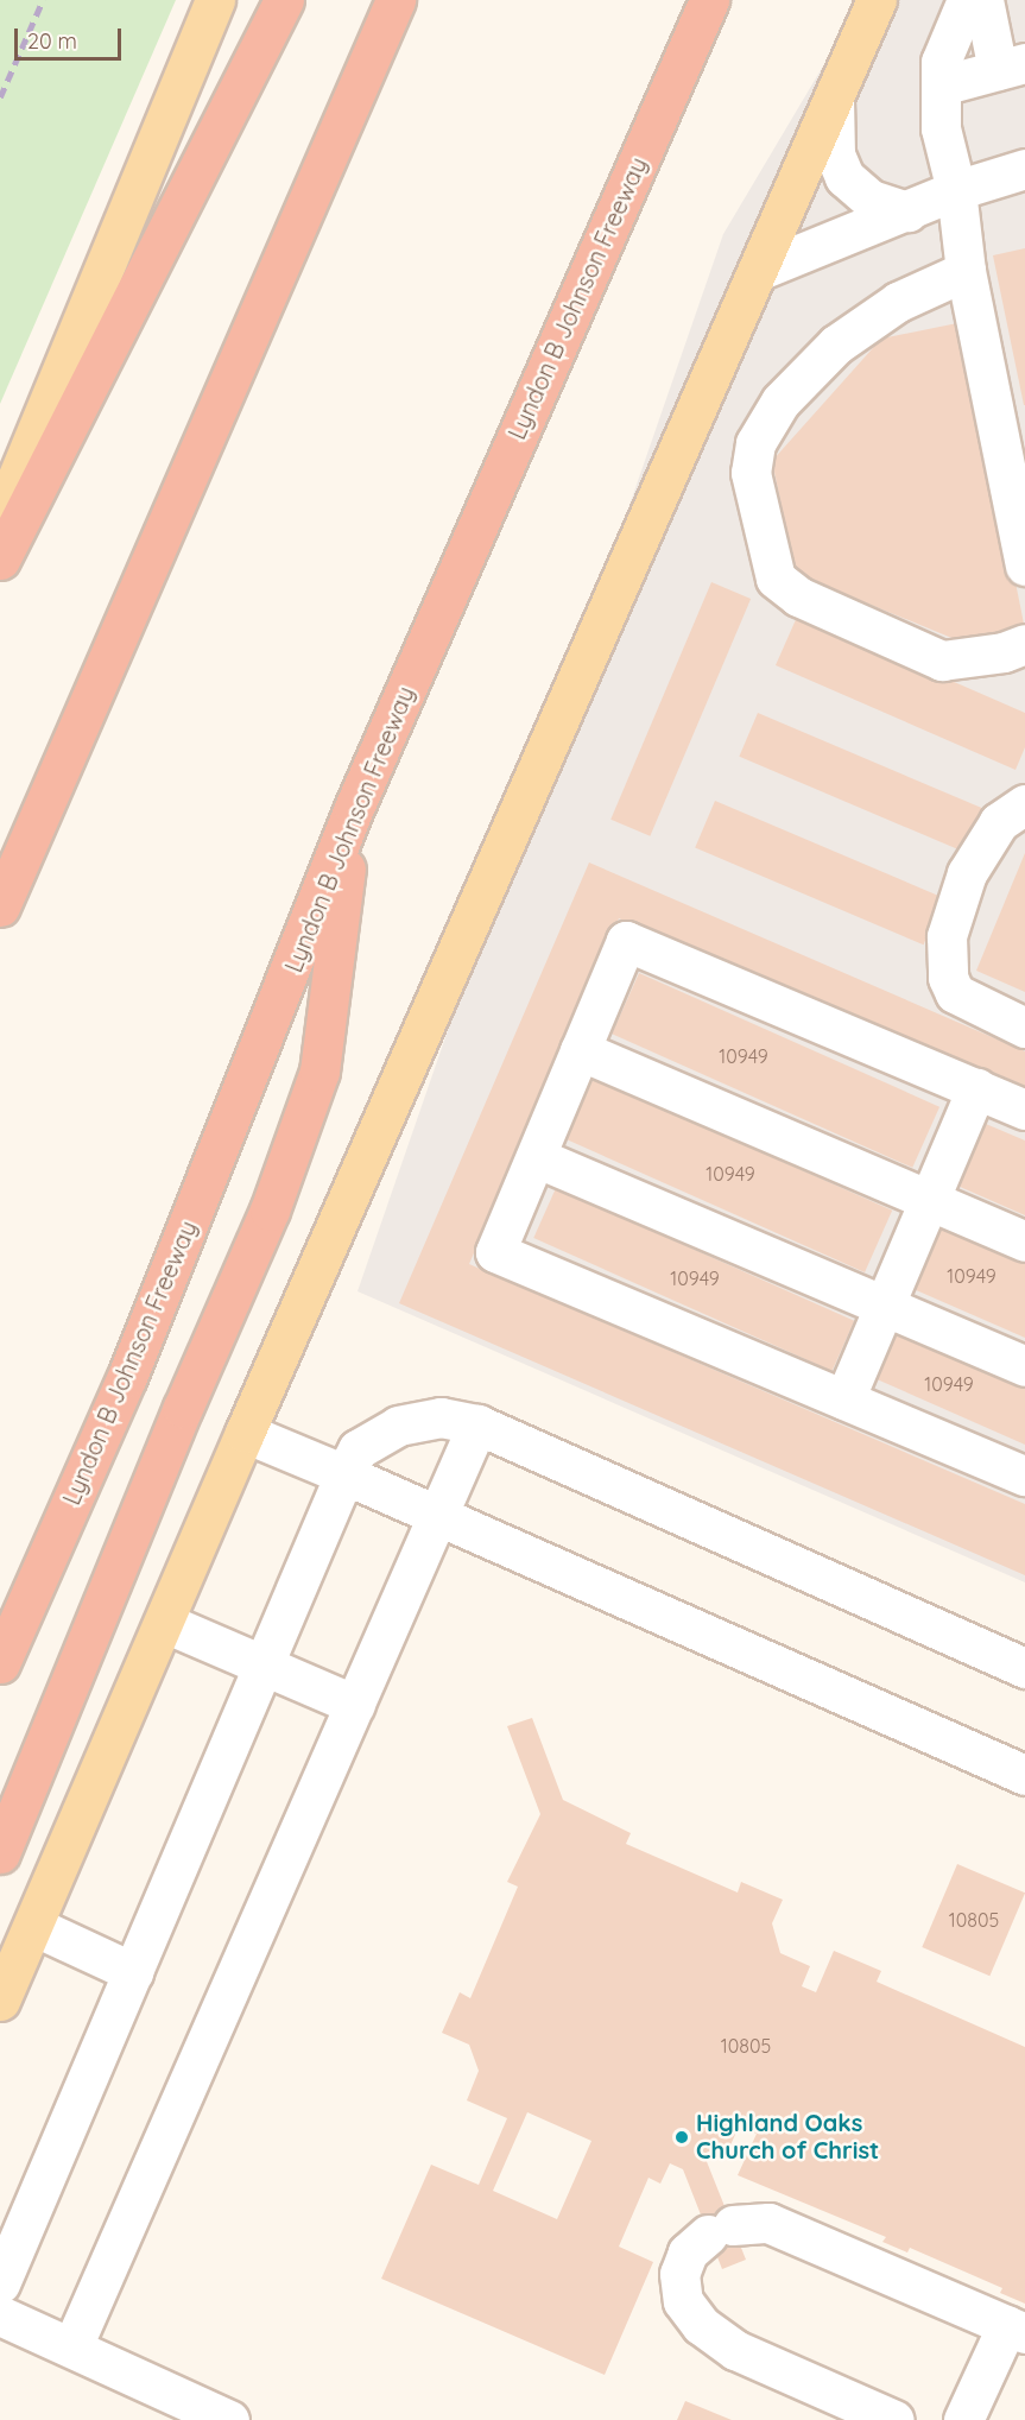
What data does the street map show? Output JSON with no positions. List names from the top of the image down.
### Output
{
  "streets": {
    "highway": ["Lyndon B Johnson Freeway"]
  },
  "places": ["Highland Oaks Church of Christ"],
  "house_numbers": [
    "10949",
    "10949",
    "10949",
    "10949",
    "10949",
    "10805",
    "10805"
  ],
  "scale_bar": "20 m"
}
